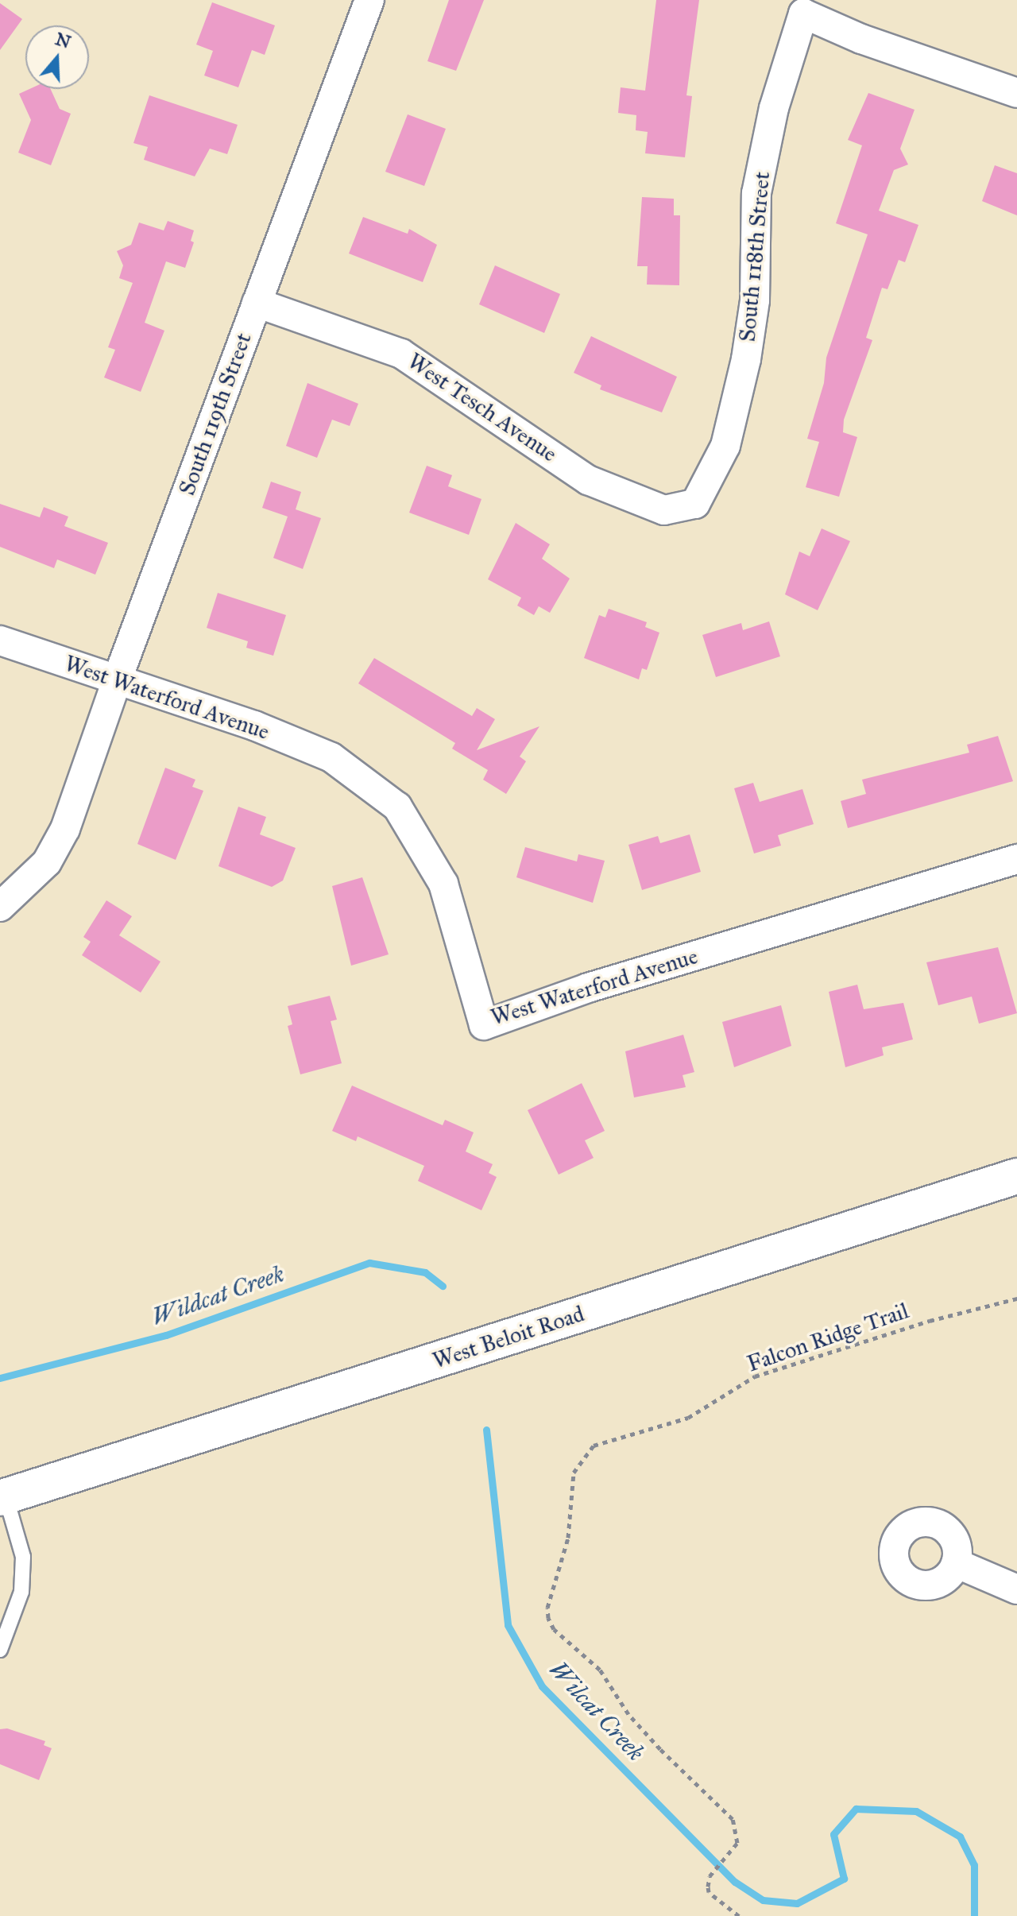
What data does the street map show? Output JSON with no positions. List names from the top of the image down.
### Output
{
  "streets": {
    "main road": ["West Beloit Road"],
    "street": [
      "South 118th Street",
      "West Tesch Avenue",
      "South 119th Street",
      "West Waterford Avenue"
    ],
    "path": ["Falcon Ridge Trail"]
  },
  "crossings": [
    ["South 118th Street", "West Tesch Avenue"],
    ["West Tesch Avenue", "South 119th Street"],
    ["South 119th Street", "West Waterford Avenue"]
  ],
  "water": ["Wildcat Creek", "Wilcat Creek"],
  "north": "top"
}
